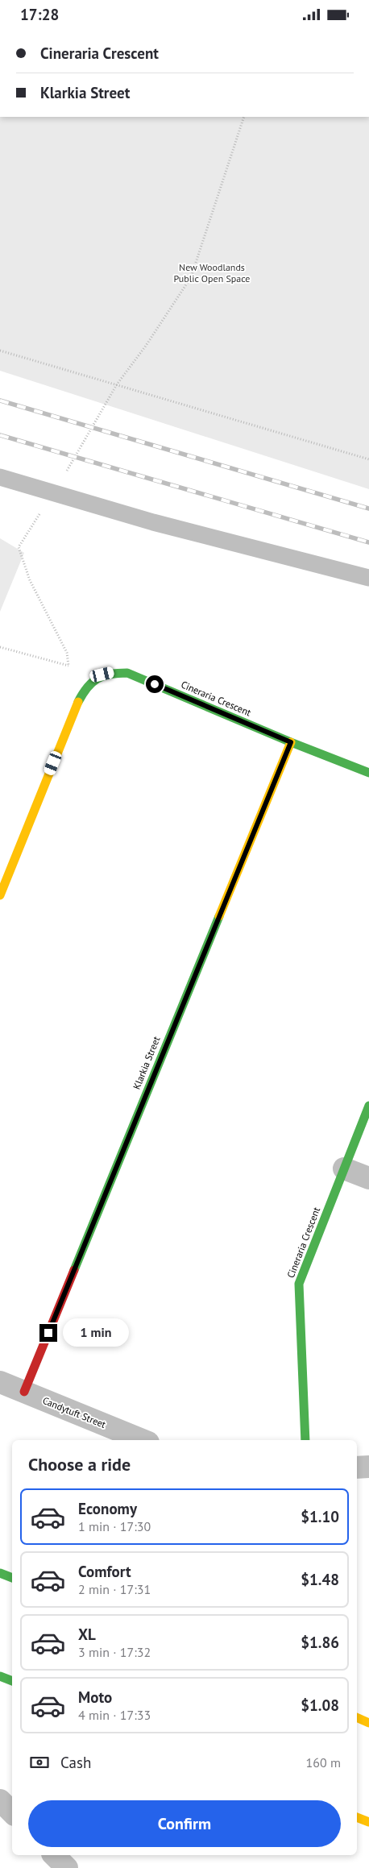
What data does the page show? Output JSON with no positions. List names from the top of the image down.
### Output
{
  "streets": {
    "street": ["Cineraria Crescent", "Klarkia Street", "Candytuft Street"]
  },
  "crossings": [
    ["Cineraria Crescent", "Klarkia Street"],
    ["Klarkia Street", "Candytuft Street"]
  ],
  "parks": ["New Woodlands Public Open Space"],
  "page": {
    "status": "17:28",
    "banner": ["Cineraria Crescent", "Klarkia Street"],
    "bubble": "1 min",
    "heading": "Choose a ride",
    "list": [
      {
        "name": "Economy",
        "note": "1 min · 17:30",
        "value": "$1.10"
      },
      {
        "name": "Comfort",
        "note": "2 min · 17:31",
        "value": "$1.48"
      },
      {
        "name": "XL",
        "note": "3 min · 17:32",
        "value": "$1.86"
      },
      {
        "name": "Moto",
        "note": "4 min · 17:33",
        "value": "$1.08"
      }
    ],
    "pay": ["Cash", "160 m"],
    "buttons": "Confirm"
  }
}
